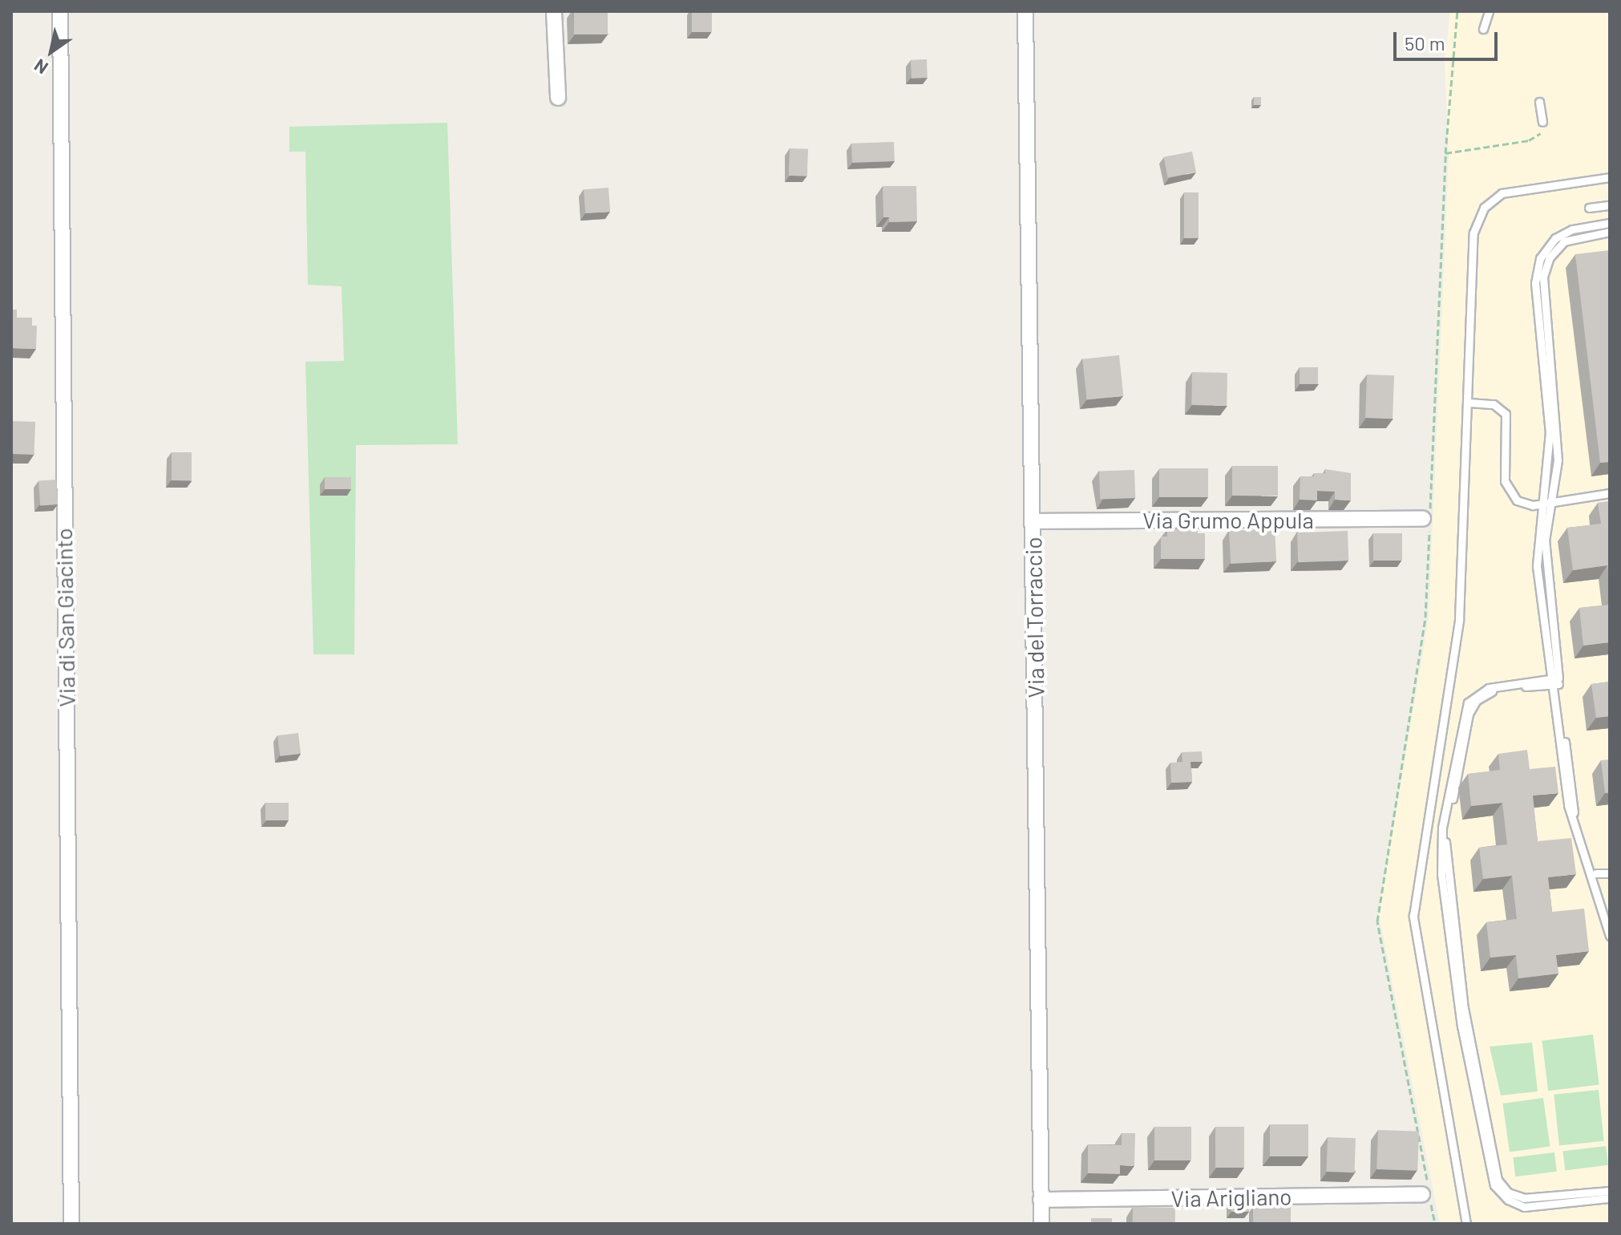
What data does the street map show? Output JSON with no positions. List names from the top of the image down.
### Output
{
  "streets": {
    "street": [
      "Via Grumo Appula",
      "Via di San Giacinto",
      "Via del Torraccio",
      "Via Arigliano"
    ]
  },
  "crossings": [
    ["Via Grumo Appula", "Via del Torraccio"],
    ["Via del Torraccio", "Via Arigliano"]
  ],
  "scale_bar": "50 m",
  "north": "bottom left"
}
